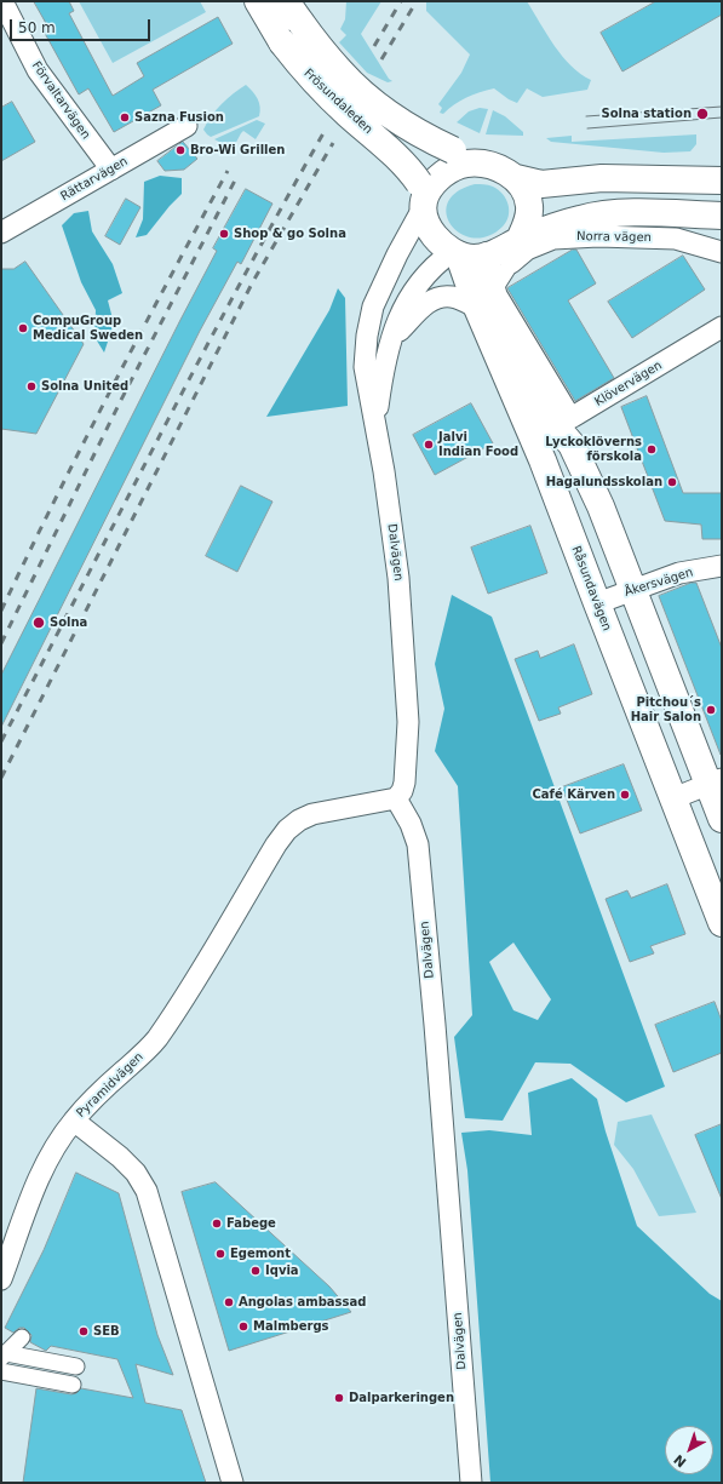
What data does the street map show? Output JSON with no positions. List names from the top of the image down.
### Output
{
  "streets": {
    "street": [
      "Förvaltarvägen",
      "Frösundaleden",
      "Rättarvägen",
      "Norra vägen",
      "Klövervägen",
      "Dalvägen",
      "Åkersvägen",
      "Råsundavägen",
      "Pyramidvägen"
    ]
  },
  "crossings": [
    ["Förvaltarvägen", "Rättarvägen"],
    ["Frösundaleden", "Norra vägen"],
    ["Frösundaleden", "Dalvägen"],
    ["Frösundaleden", "Råsundavägen"],
    ["Norra vägen", "Dalvägen"],
    ["Norra vägen", "Råsundavägen"],
    ["Klövervägen", "Råsundavägen"],
    ["Dalvägen", "Råsundavägen"],
    ["Dalvägen", "Pyramidvägen"],
    ["Åkersvägen", "Råsundavägen"]
  ],
  "places": [
    "Solna station",
    "Sazna Fusion",
    "Bro-Wi Grillen",
    "Shop & go Solna",
    "CompuGroup Medical Sweden",
    "Solna United",
    "Jalvi Indian Food",
    "Lyckoklöverns förskola",
    "Hagalundsskolan",
    "Solna",
    "Pitchou´s Hair Salon",
    "Café Kärven",
    "Fabege",
    "Egemont",
    "Iqvia",
    "Angolas ambassad",
    "Malmbergs",
    "SEB",
    "Dalparkeringen"
  ],
  "scale_bar": "50 m",
  "north": "bottom left"
}
